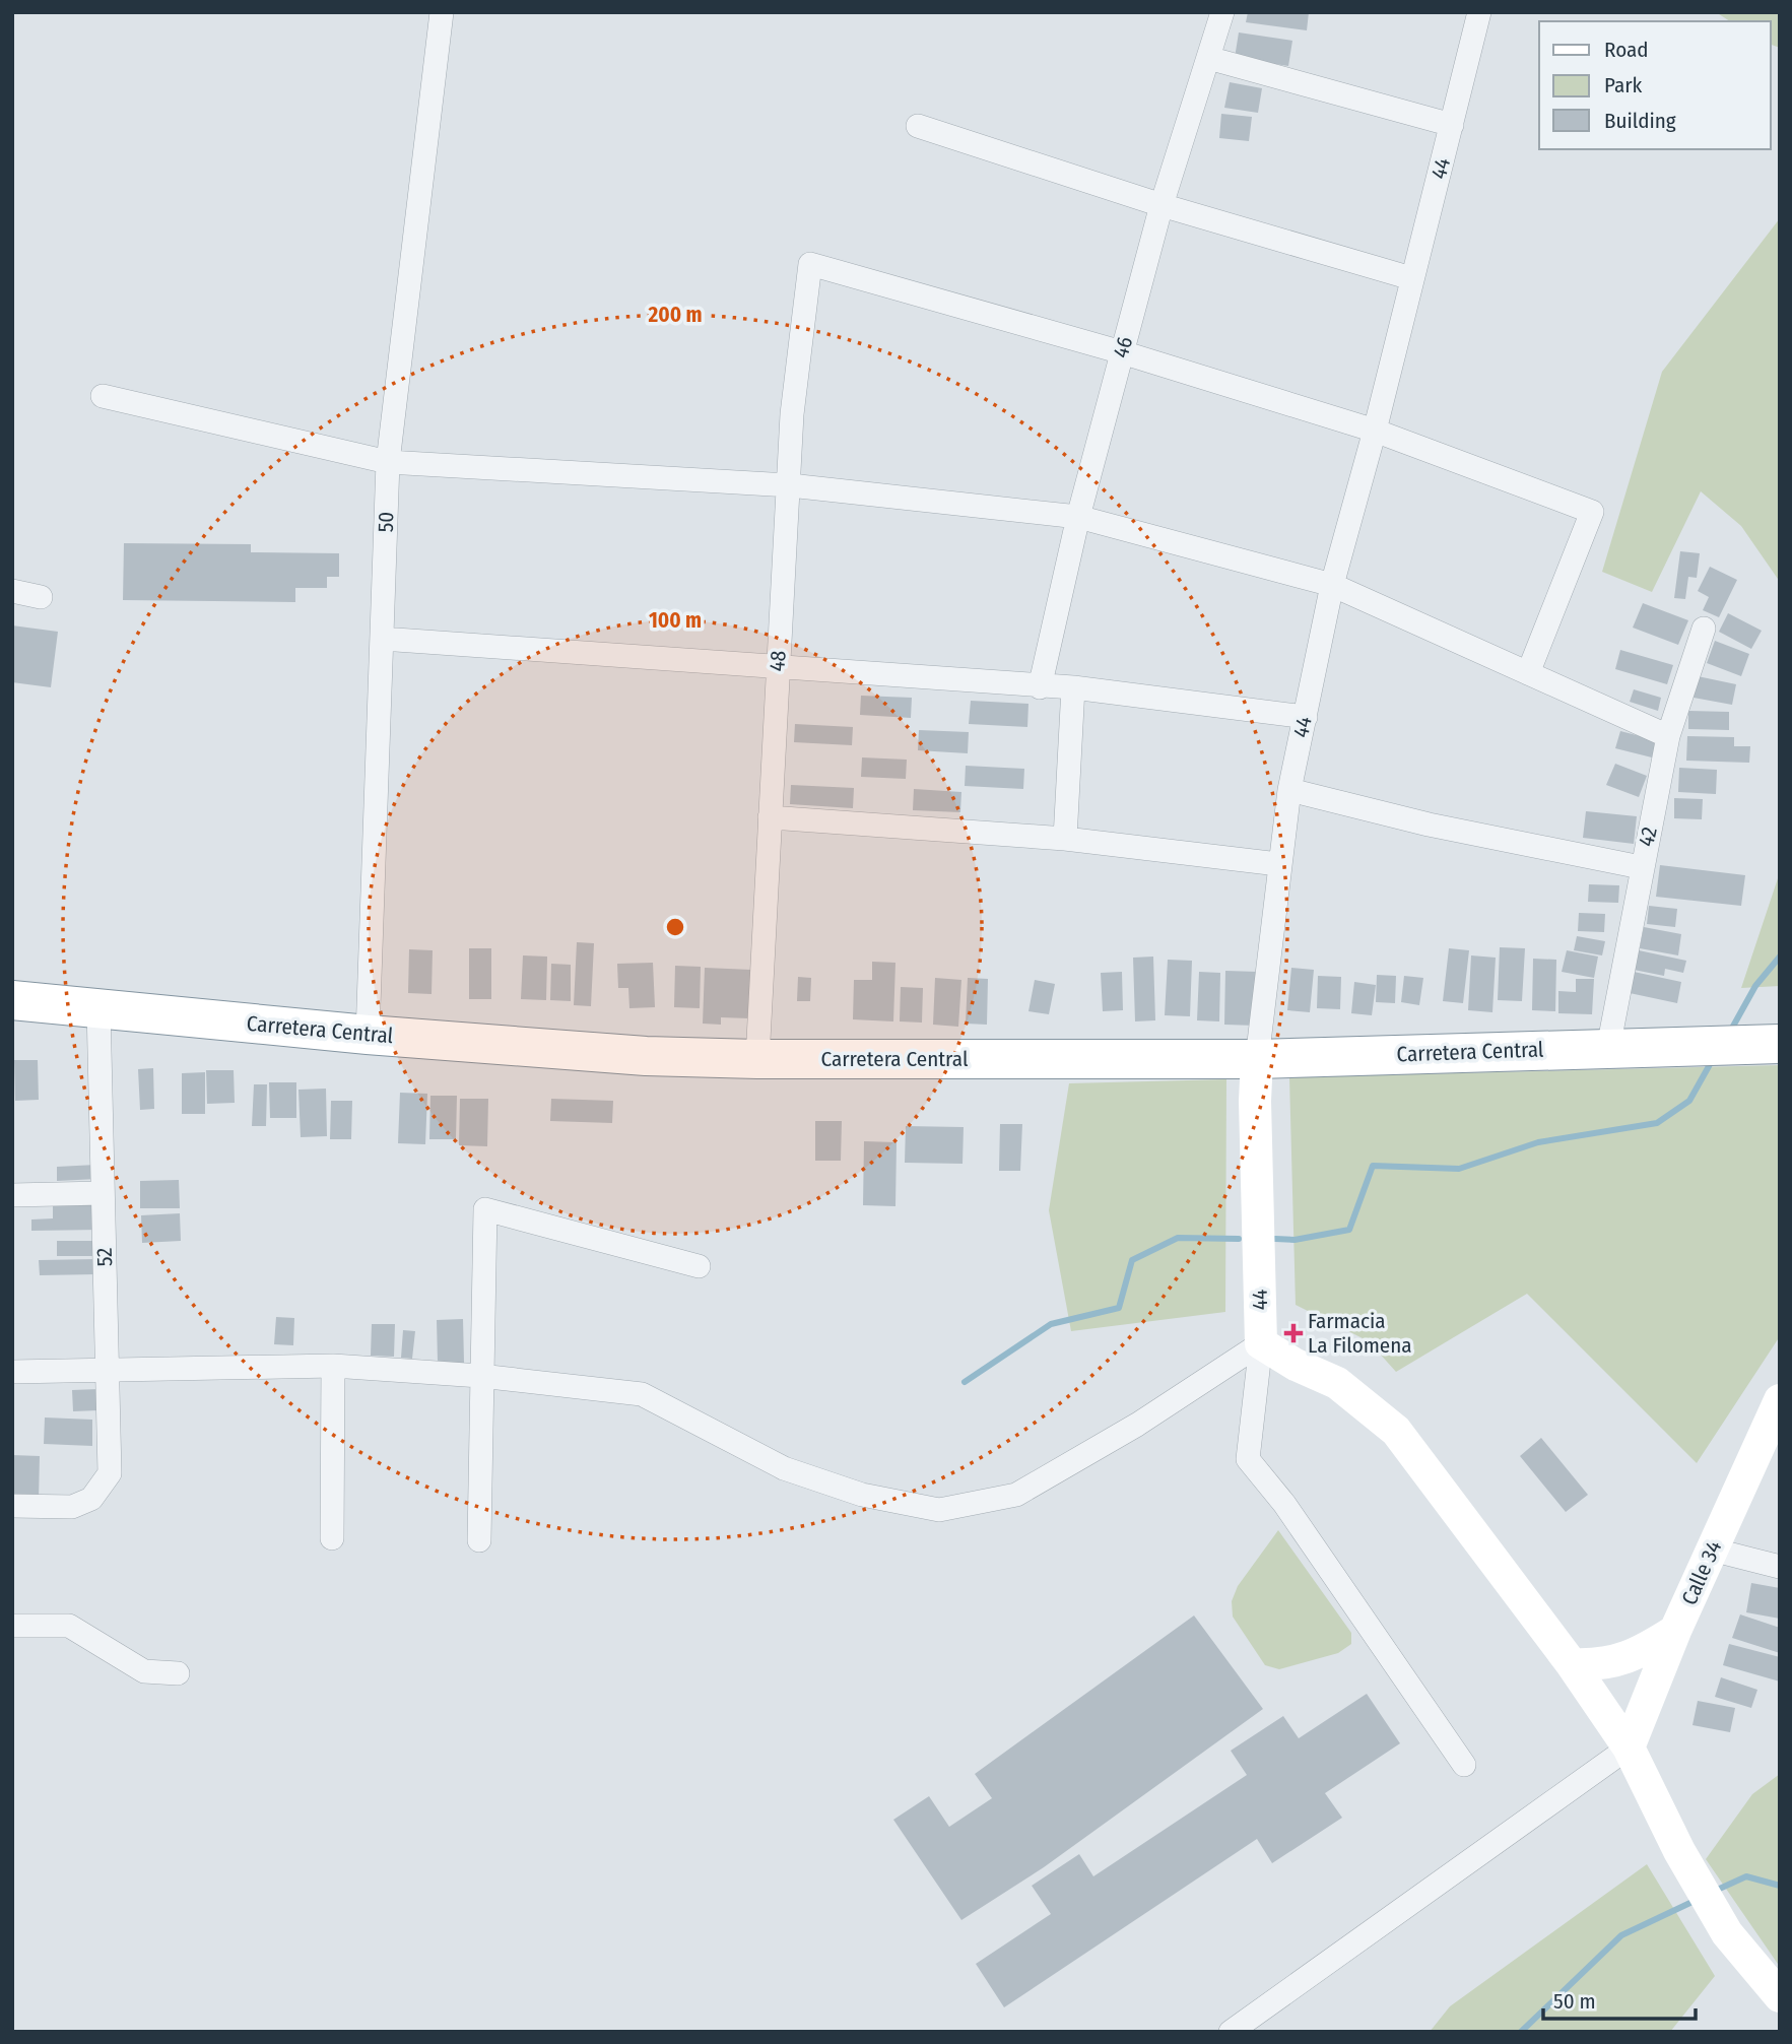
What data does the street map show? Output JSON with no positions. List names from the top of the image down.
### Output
{
  "streets": {
    "highway": ["Carretera Central"],
    "street": [
      "44",
      "46",
      "50",
      "48",
      "42",
      "52",
      "Calle 34"
    ]
  },
  "crossings": [
    ["44", "Carretera Central"],
    ["46", "48"],
    ["50", "Carretera Central"],
    ["48", "Carretera Central"],
    ["42", "Carretera Central"],
    ["Carretera Central", "52"]
  ],
  "places": {
    "health": ["Farmacia La Filomena"]
  },
  "legend": ["Road", "Park", "Building"],
  "scale_bar": "50 m",
  "rings": ["200 m", "100 m"]
}
